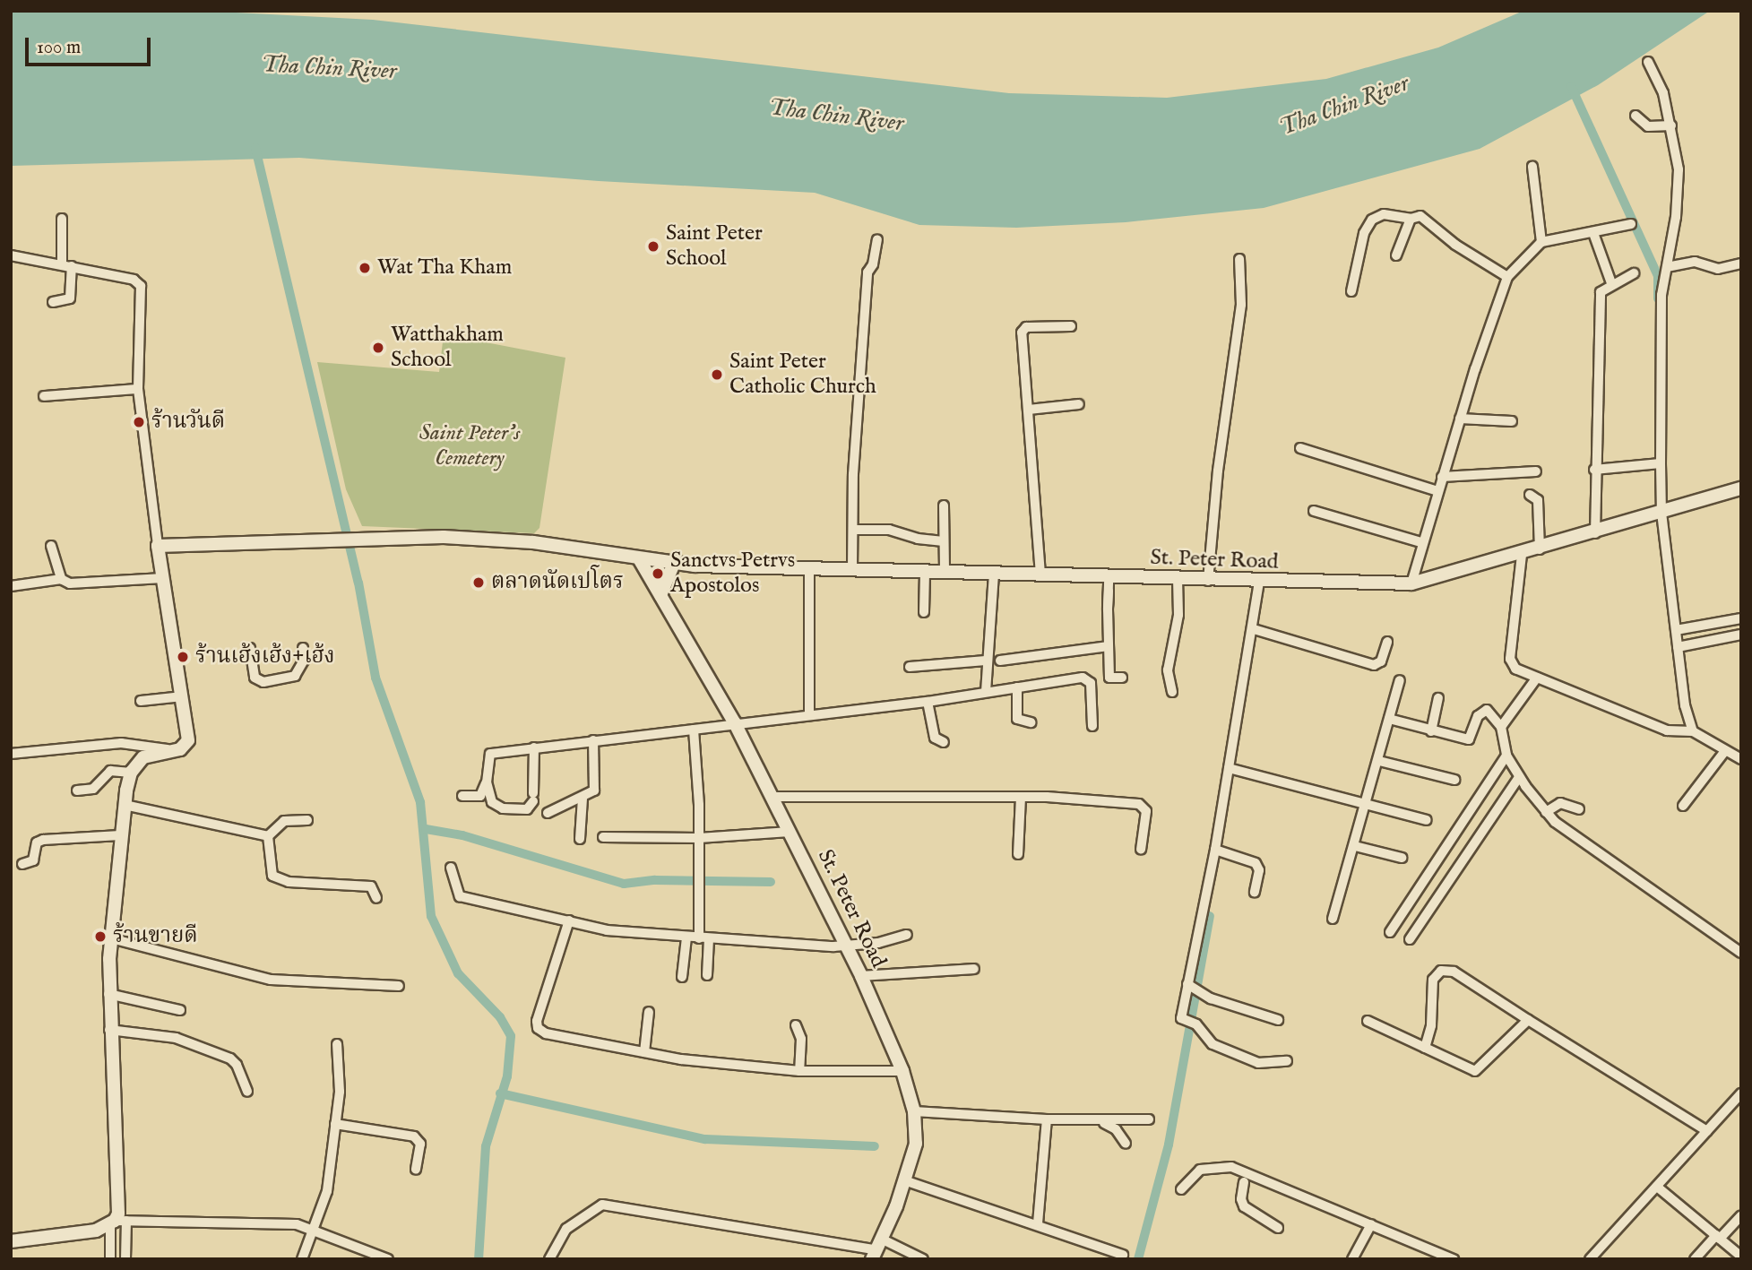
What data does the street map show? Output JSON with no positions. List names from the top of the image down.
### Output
{
  "streets": {
    "street": ["St. Peter Road"]
  },
  "water": ["Tha Chin River"],
  "parks": ["Saint Peter's Cemetery"],
  "places": [
    "Saint Peter School",
    "Wat Tha Kham",
    "Watthakham School",
    "Saint Peter Catholic Church",
    "ร้านวันดี",
    "Sanctvs Petrvs Apostolos",
    "ตลาดนัดเปโตร",
    "ร้านเฮ้งเฮ้ง+เฮ้ง",
    "ร้านขายดี"
  ],
  "scale_bar": "100 m"
}
